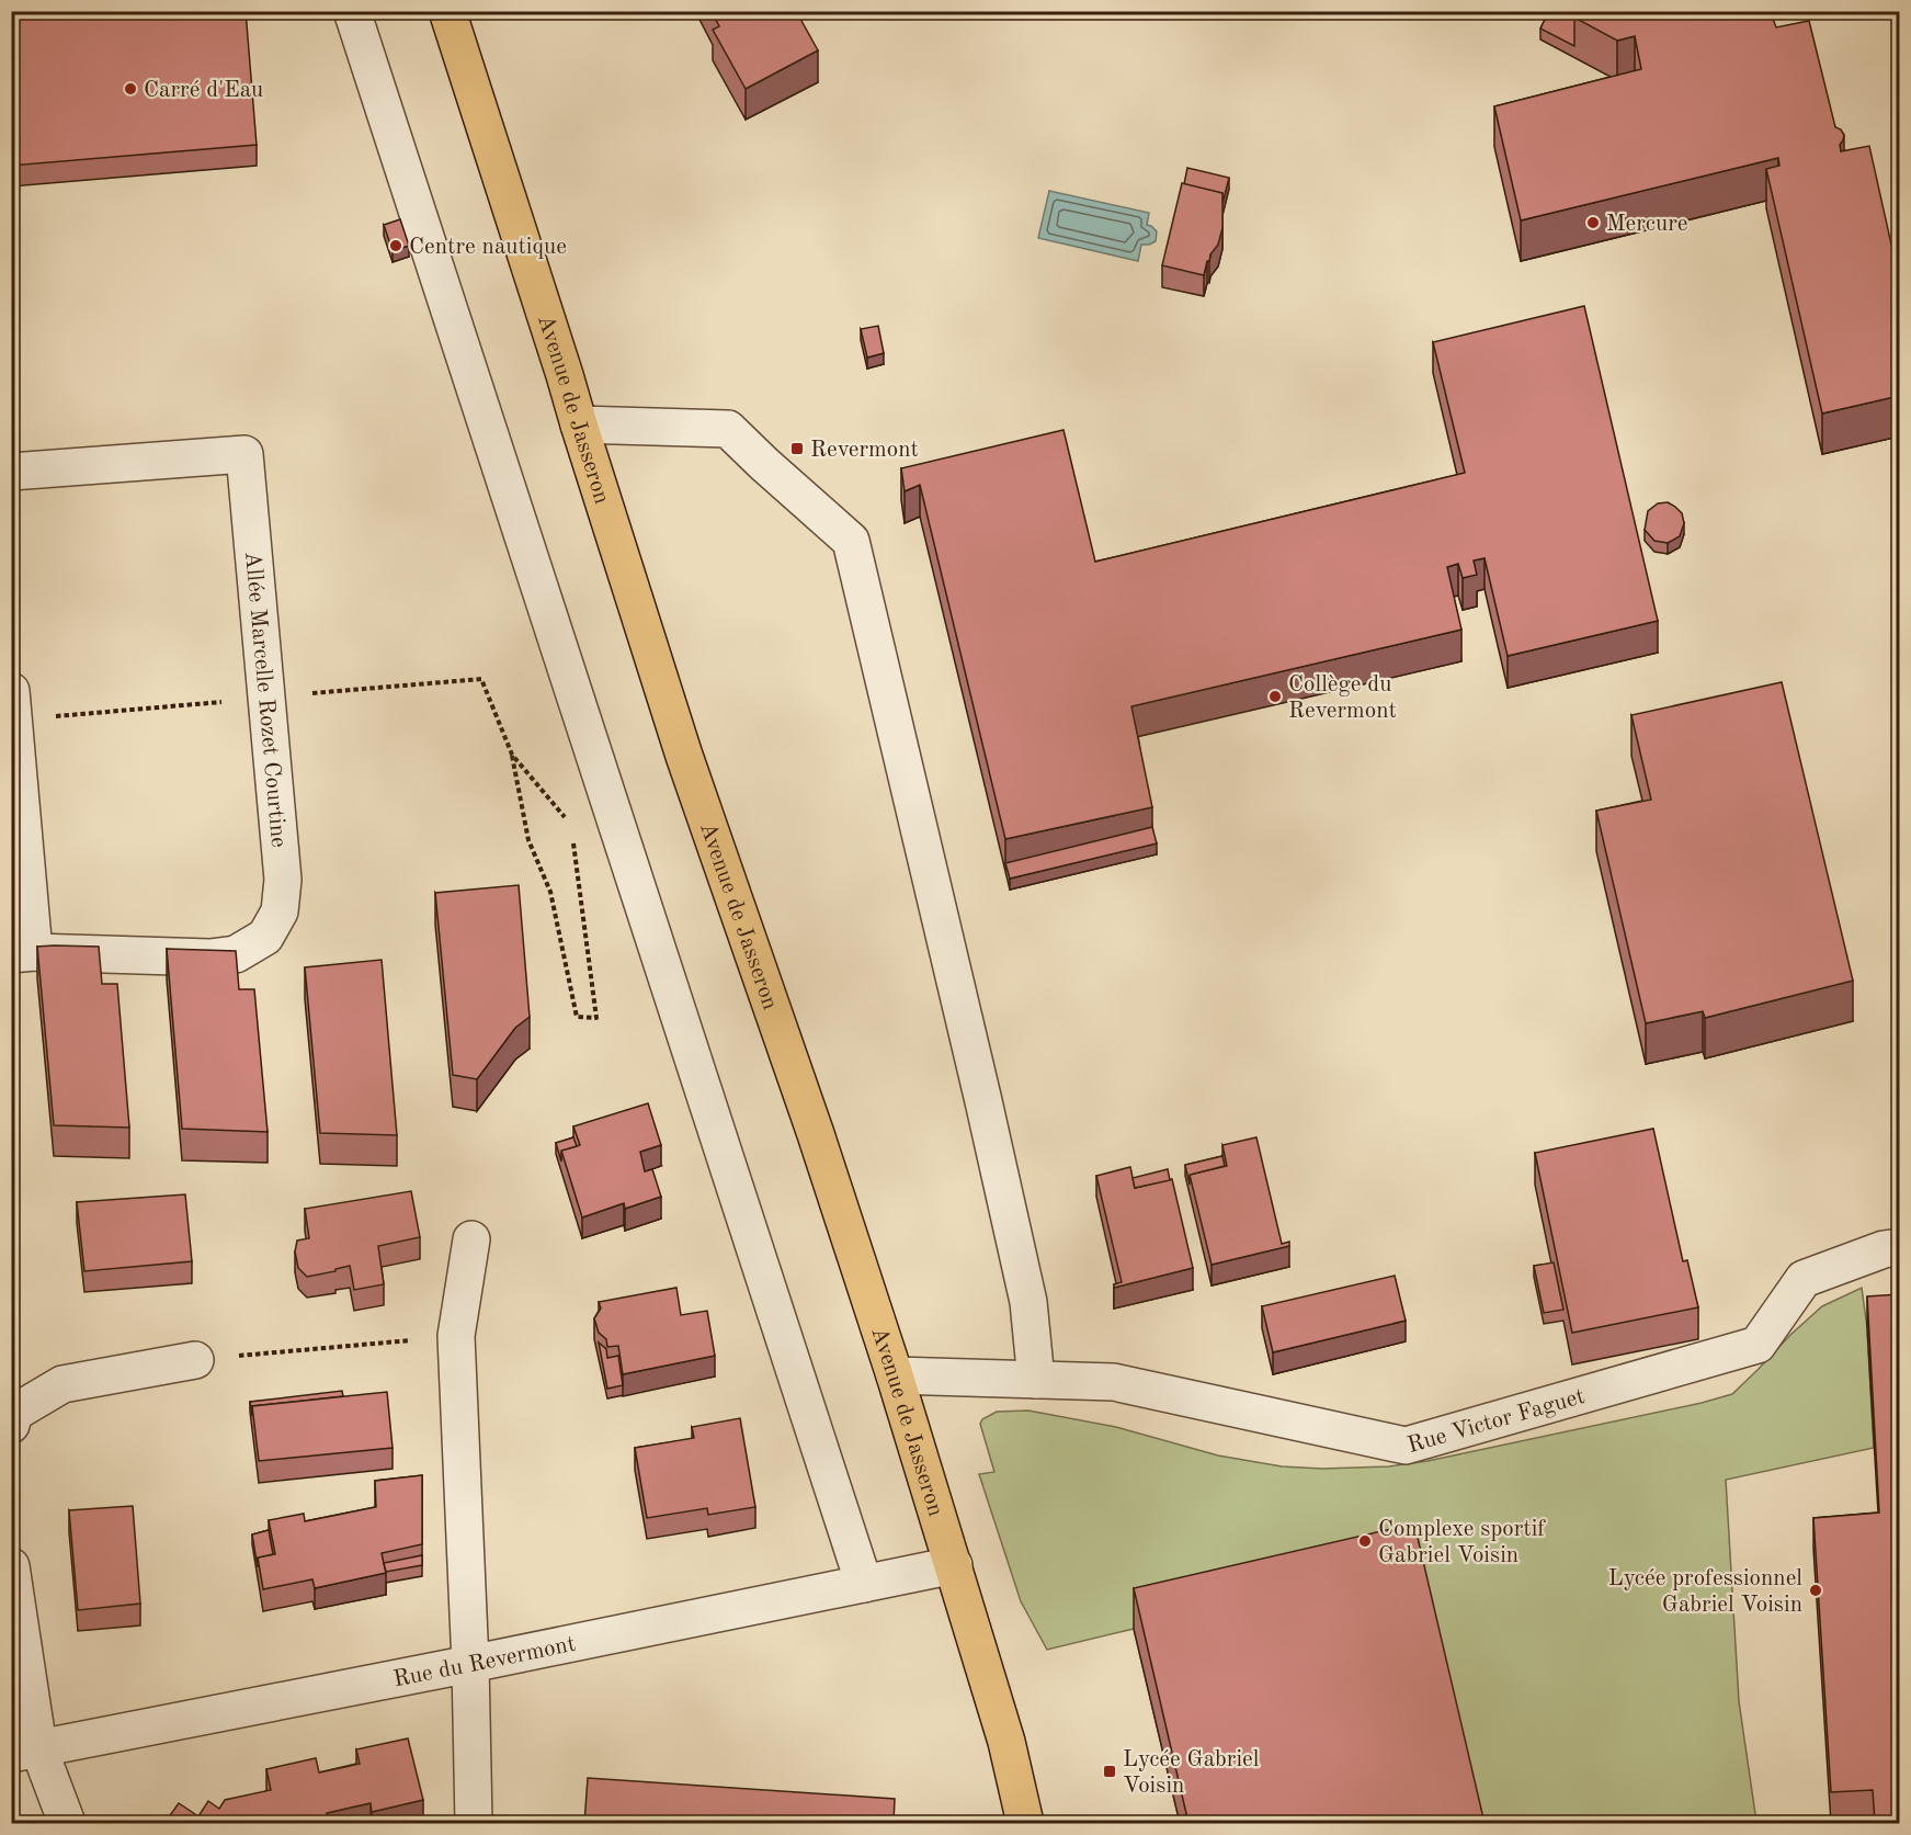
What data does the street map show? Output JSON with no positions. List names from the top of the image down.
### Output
{
  "streets": {
    "main road": ["Avenue de Jasseron"],
    "street": ["Allée Marcelle Rozet Courtine", "Rue Victor Faguet", "Rue du Revermont"]
  },
  "crossings": [
    ["Avenue de Jasseron", "Rue Victor Faguet"],
    ["Avenue de Jasseron", "Rue du Revermont"]
  ],
  "places": {
    "other": [
      "Carré d'Eau",
      "Mercure",
      "Centre nautique",
      "Collège du Revermont",
      "Complexe sportif Gabriel Voisin",
      "Lycée professionnel Gabriel Voisin"
    ],
    "transit": ["Revermont", "Lycée Gabriel Voisin"]
  }
}
